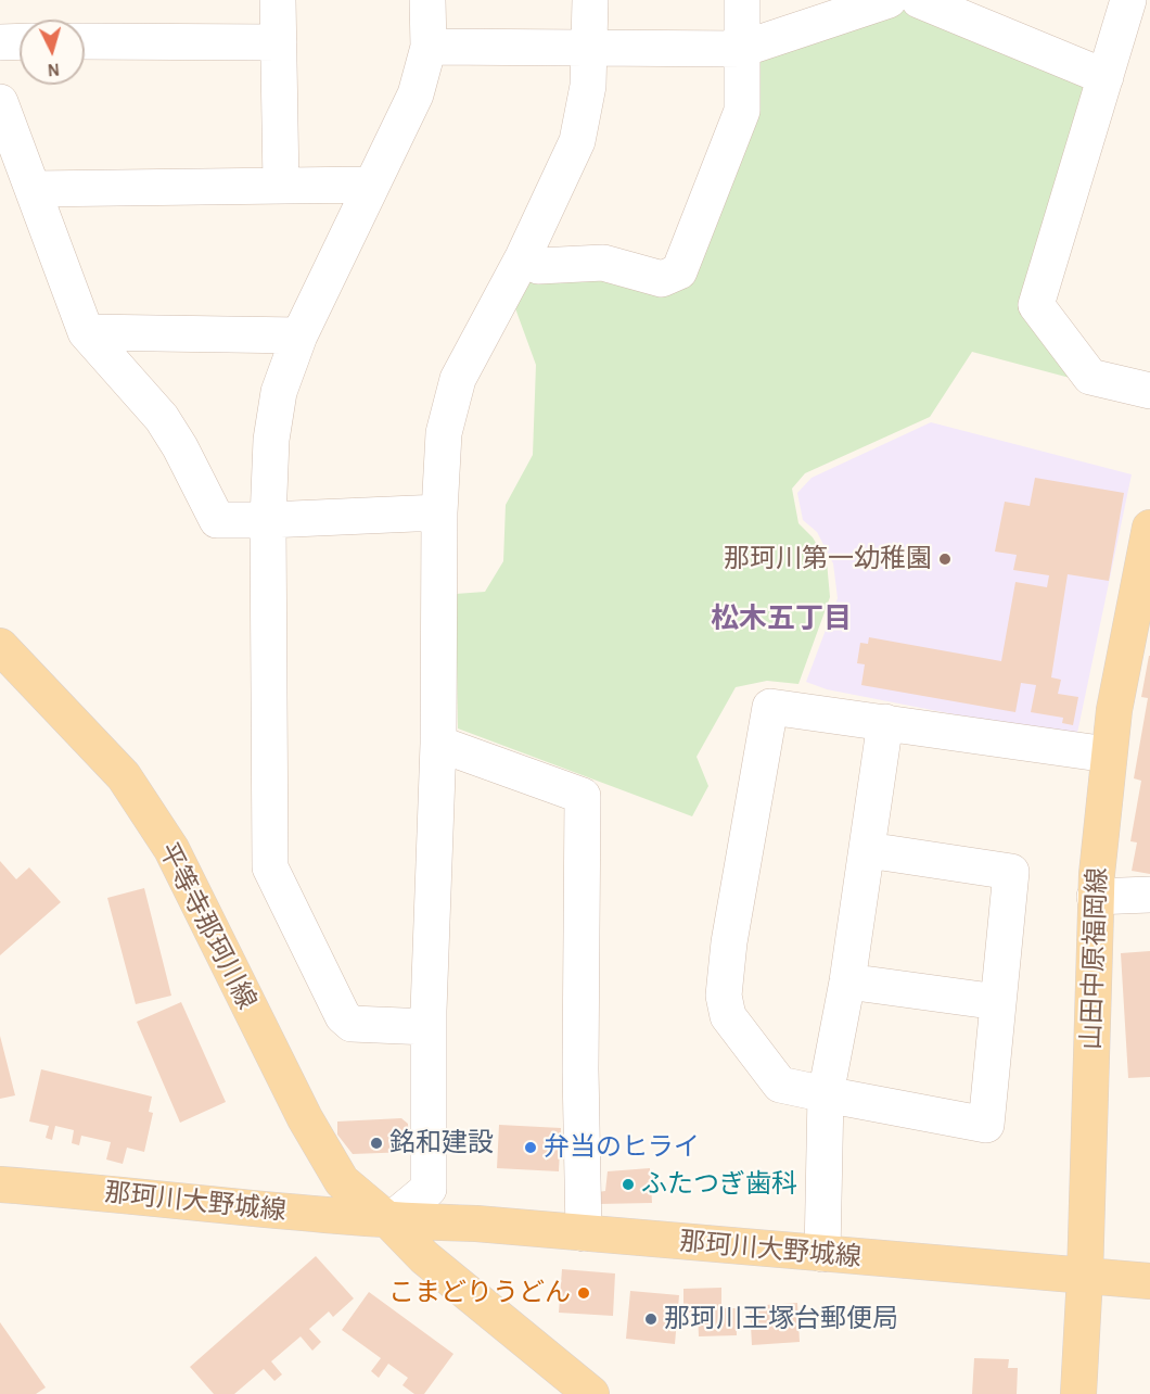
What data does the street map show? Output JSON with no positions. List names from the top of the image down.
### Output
{
  "streets": {
    "main road": ["平等寺那珂川線", "山田中原福岡線", "那珂川大野城線"]
  },
  "crossings": [
    ["平等寺那珂川線", "那珂川大野城線"],
    ["山田中原福岡線", "那珂川大野城線"]
  ],
  "districts": ["松木五丁目"],
  "places": [
    "那珂川第一幼稚園",
    "銘和建設",
    "弁当のヒライ",
    "ふたつぎ歯科",
    "こまどりうどん",
    "那珂川王塚台郵便局"
  ],
  "north": "bottom"
}
